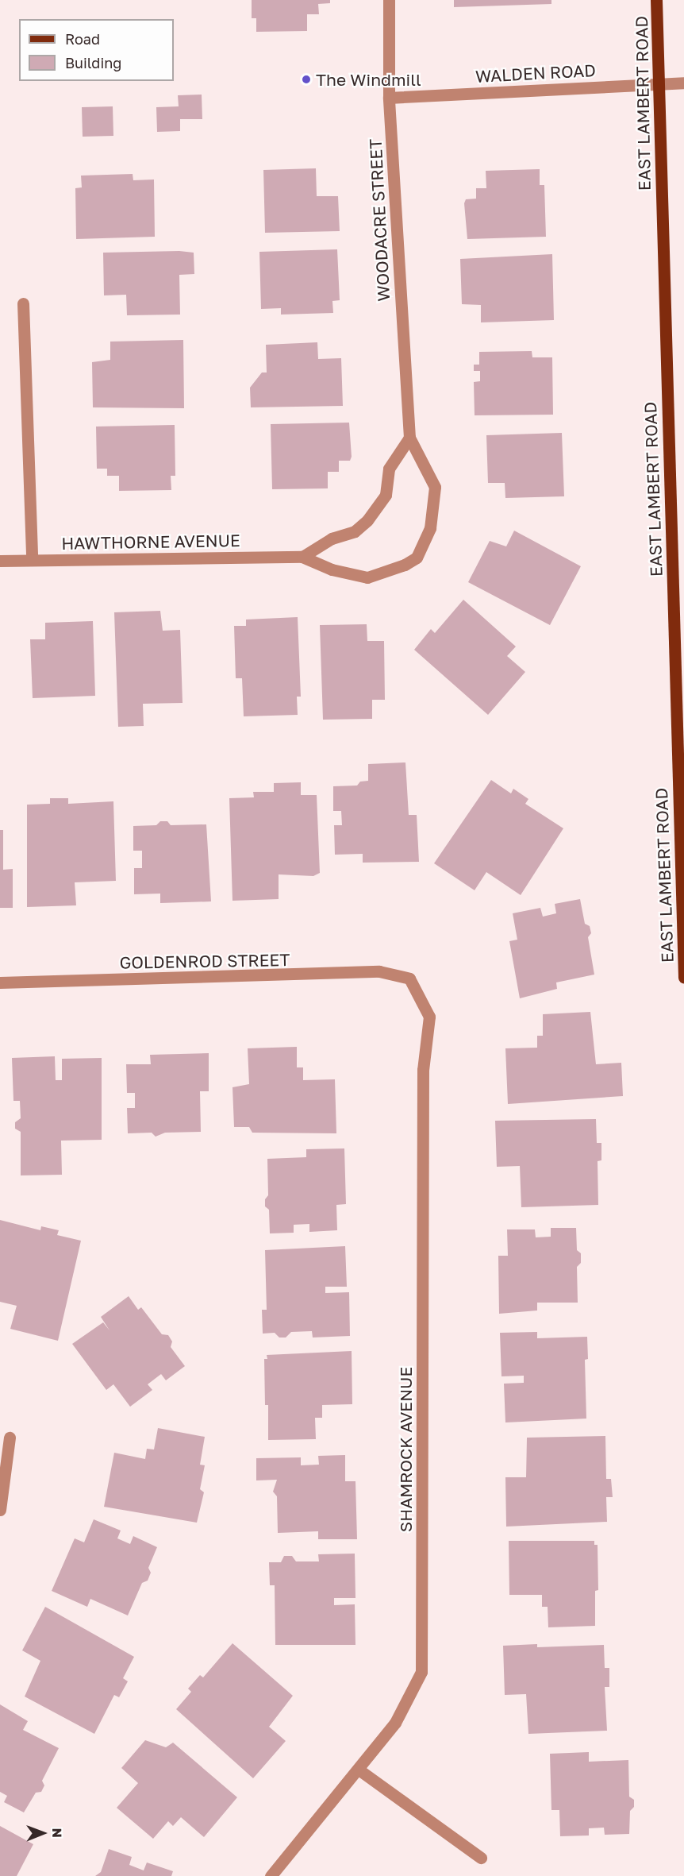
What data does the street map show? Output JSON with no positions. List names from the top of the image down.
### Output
{
  "streets": {
    "main road": ["EAST LAMBERT ROAD"],
    "street": [
      "WALDEN ROAD",
      "WOODACRE STREET",
      "HAWTHORNE AVENUE",
      "GOLDENROD STREET",
      "SHAMROCK AVENUE"
    ]
  },
  "crossings": [
    ["WALDEN ROAD", "EAST LAMBERT ROAD"],
    ["WALDEN ROAD", "WOODACRE STREET"],
    ["WOODACRE STREET", "HAWTHORNE AVENUE"],
    ["GOLDENROD STREET", "SHAMROCK AVENUE"]
  ],
  "places": ["The Windmill"],
  "legend": ["Road", "Building"],
  "north": "right"
}
